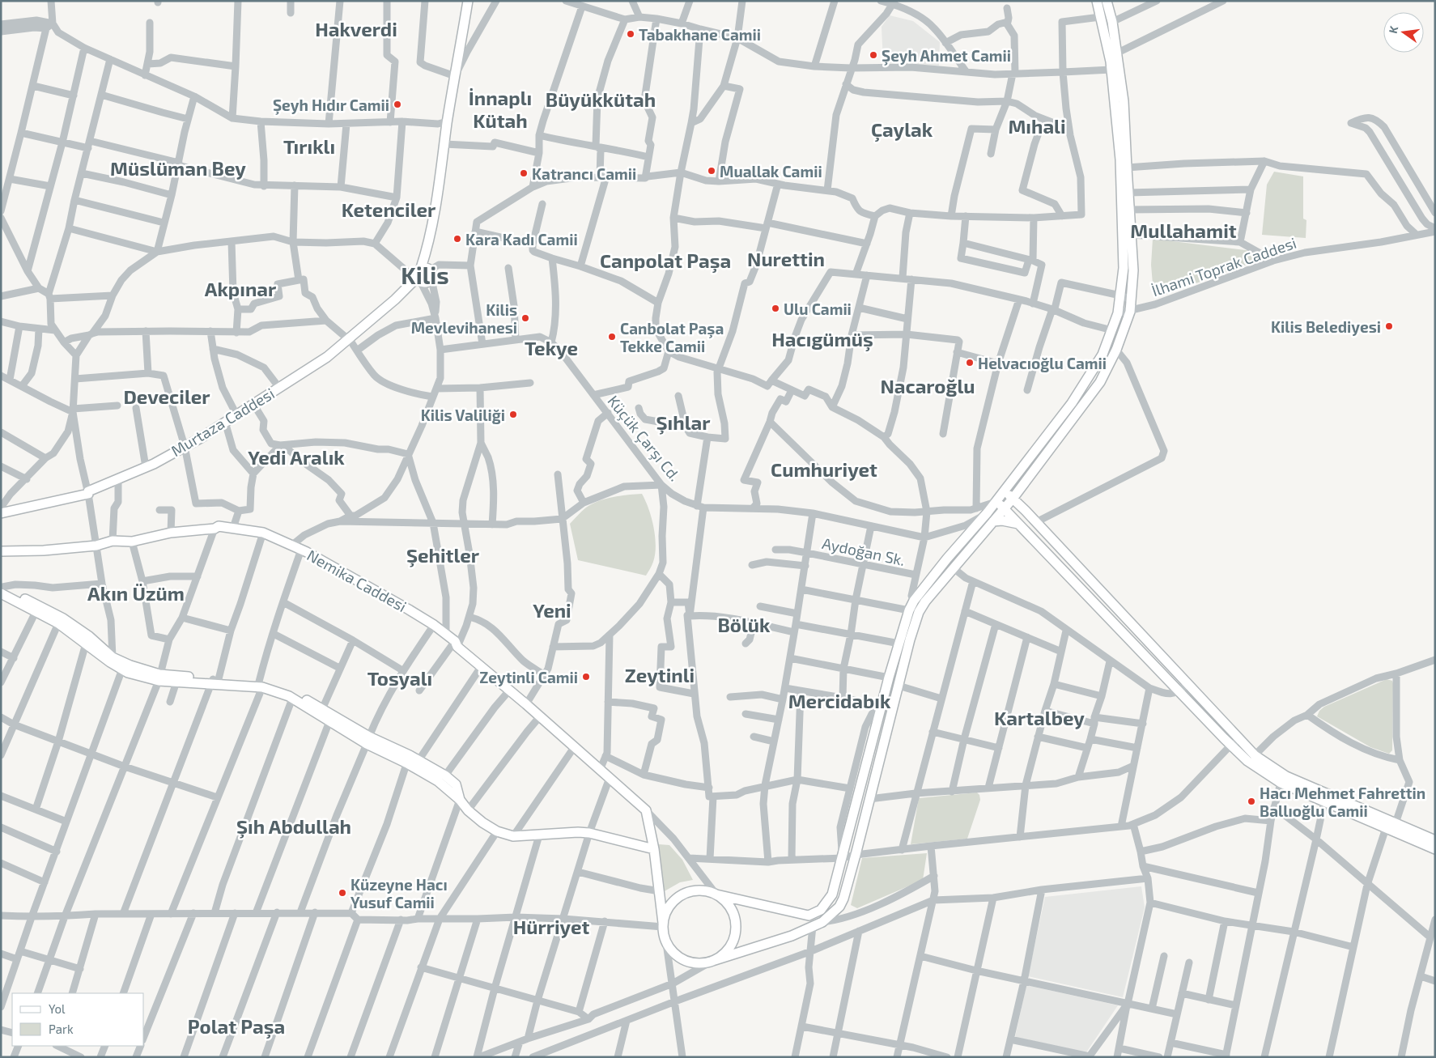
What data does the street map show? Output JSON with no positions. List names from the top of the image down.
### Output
{
  "streets": {
    "main road": ["Murtaza Caddesi", "Nemika Caddesi"],
    "street": ["İlhami Toprak Caddesi", "Küçük Çarşı Cd.", "Aydoğan Sk."]
  },
  "districts": [
    "Hakverdi",
    "İnnaplı Kütah",
    "Büyükkütah",
    "Mıhali",
    "Çaylak",
    "Tırıklı",
    "Müslüman Bey",
    "Ketenciler",
    "Mullahamit",
    "Nurettin",
    "Canpolat Paşa",
    "Kilis",
    "Akpınar",
    "Hacıgümüş",
    "Tekye",
    "Nacaroğlu",
    "Deveciler",
    "Şıhlar",
    "Yedi Aralık",
    "Cumhuriyet",
    "Şehitler",
    "Akın Üzüm",
    "Yeni",
    "Bölük",
    "Zeytinli",
    "Tosyalı",
    "Mercidabık",
    "Kartalbey",
    "Şıh Abdullah",
    "Hürriyet",
    "Polat Paşa"
  ],
  "places": [
    "Tabakhane Camii",
    "Şeyh Ahmet Camii",
    "Şeyh Hıdır Camii",
    "Muallak Camii",
    "Katrancı Camii",
    "Kara Kadı Camii",
    "Ulu Camii",
    "Kilis Mevlevihanesi",
    "Kilis Belediyesi",
    "Canbolat Paşa Tekke Camii",
    "Helvacıoğlu Camii",
    "Kilis Valiliği",
    "Zeytinli Camii",
    "Hacı Mehmet Fahrettin Ballıoğlu Camii",
    "Küzeyne Hacı Yusuf Camii"
  ],
  "legend": ["Yol", "Park"],
  "north": "left"
}
